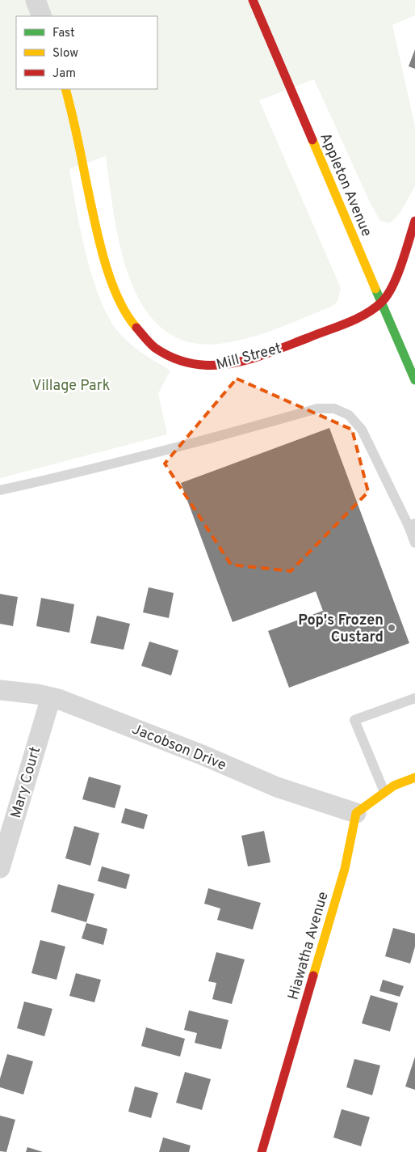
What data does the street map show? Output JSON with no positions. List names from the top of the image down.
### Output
{
  "streets": {
    "street": [
      "Appleton Avenue",
      "Mill Street",
      "Jacobson Drive",
      "Mary Court",
      "Hiawatha Avenue"
    ]
  },
  "crossings": [
    ["Appleton Avenue", "Mill Street"],
    ["Jacobson Drive", "Mary Court"],
    ["Jacobson Drive", "Hiawatha Avenue"]
  ],
  "parks": ["Village Park"],
  "places": ["Pop's Frozen Custard"],
  "legend": ["Fast", "Slow", "Jam"]
}
